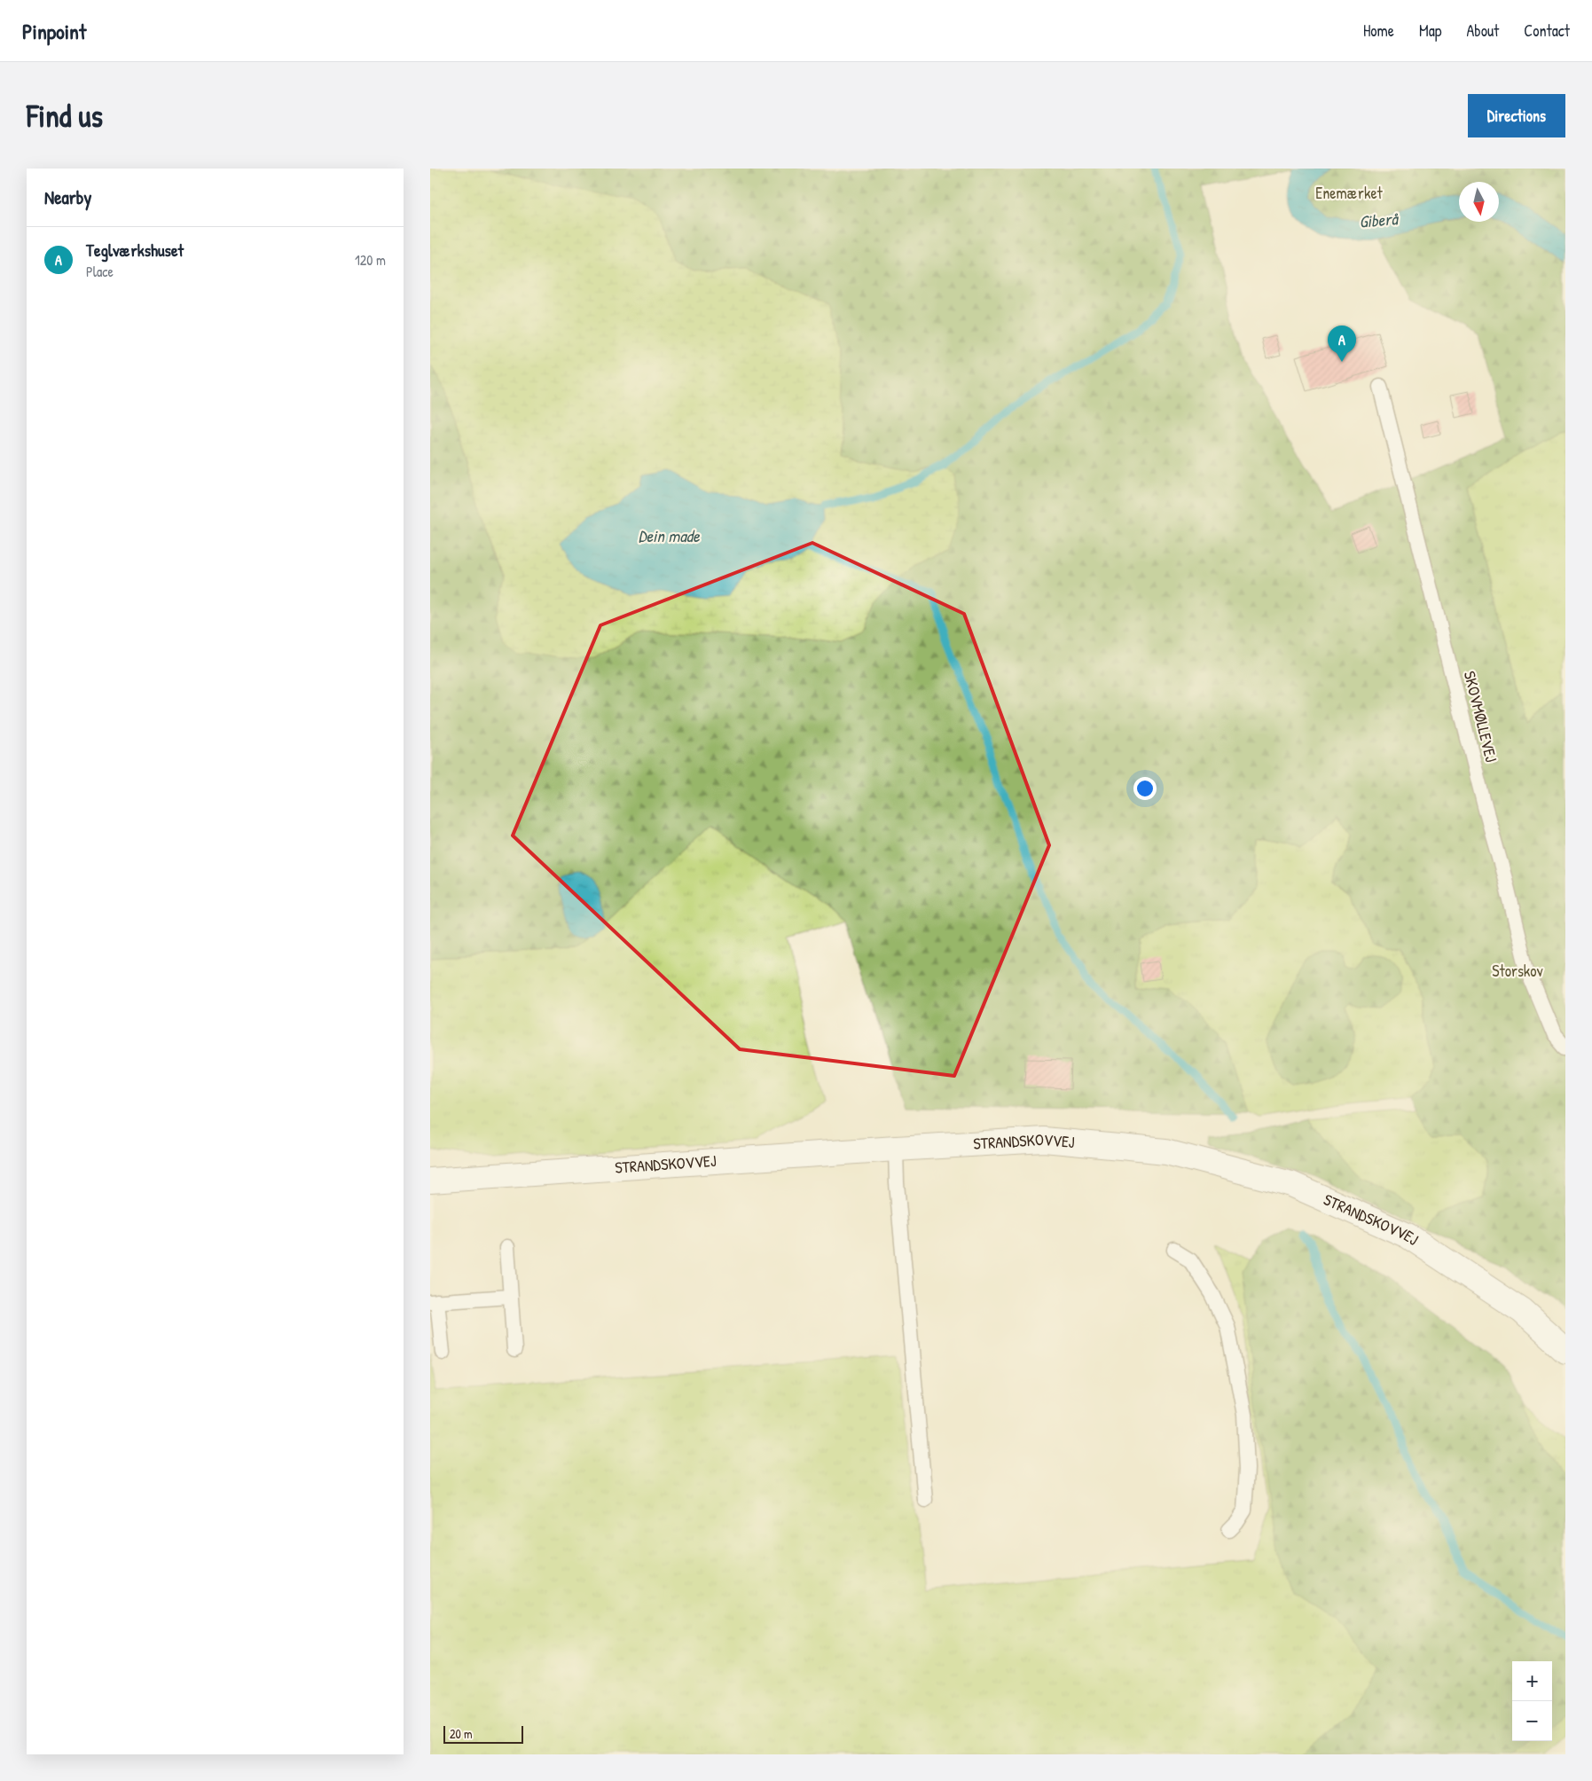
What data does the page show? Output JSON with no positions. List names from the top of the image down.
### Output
{
  "streets": {
    "street": ["STRANDSKOVVEJ"],
    "lane": ["SKOVMØLLEVEJ"]
  },
  "water": ["Giberå", "Dein made"],
  "parks": ["Enemærket", "Storskov"],
  "scale_bar": "20 m",
  "north": "bottom",
  "page": {
    "header": "Pinpoint",
    "nav": [
      "Home",
      "Map",
      "About",
      "Contact"
    ],
    "buttons": "Directions",
    "title": "Find us",
    "heading": "Nearby",
    "list": [
      {
        "mark": "A",
        "name": "Teglværkshuset",
        "note": "Place",
        "value": "120 m"
      }
    ],
    "pins": "A",
    "map_buttons": ["+", "−"],
    "scale": "20 m"
  }
}
